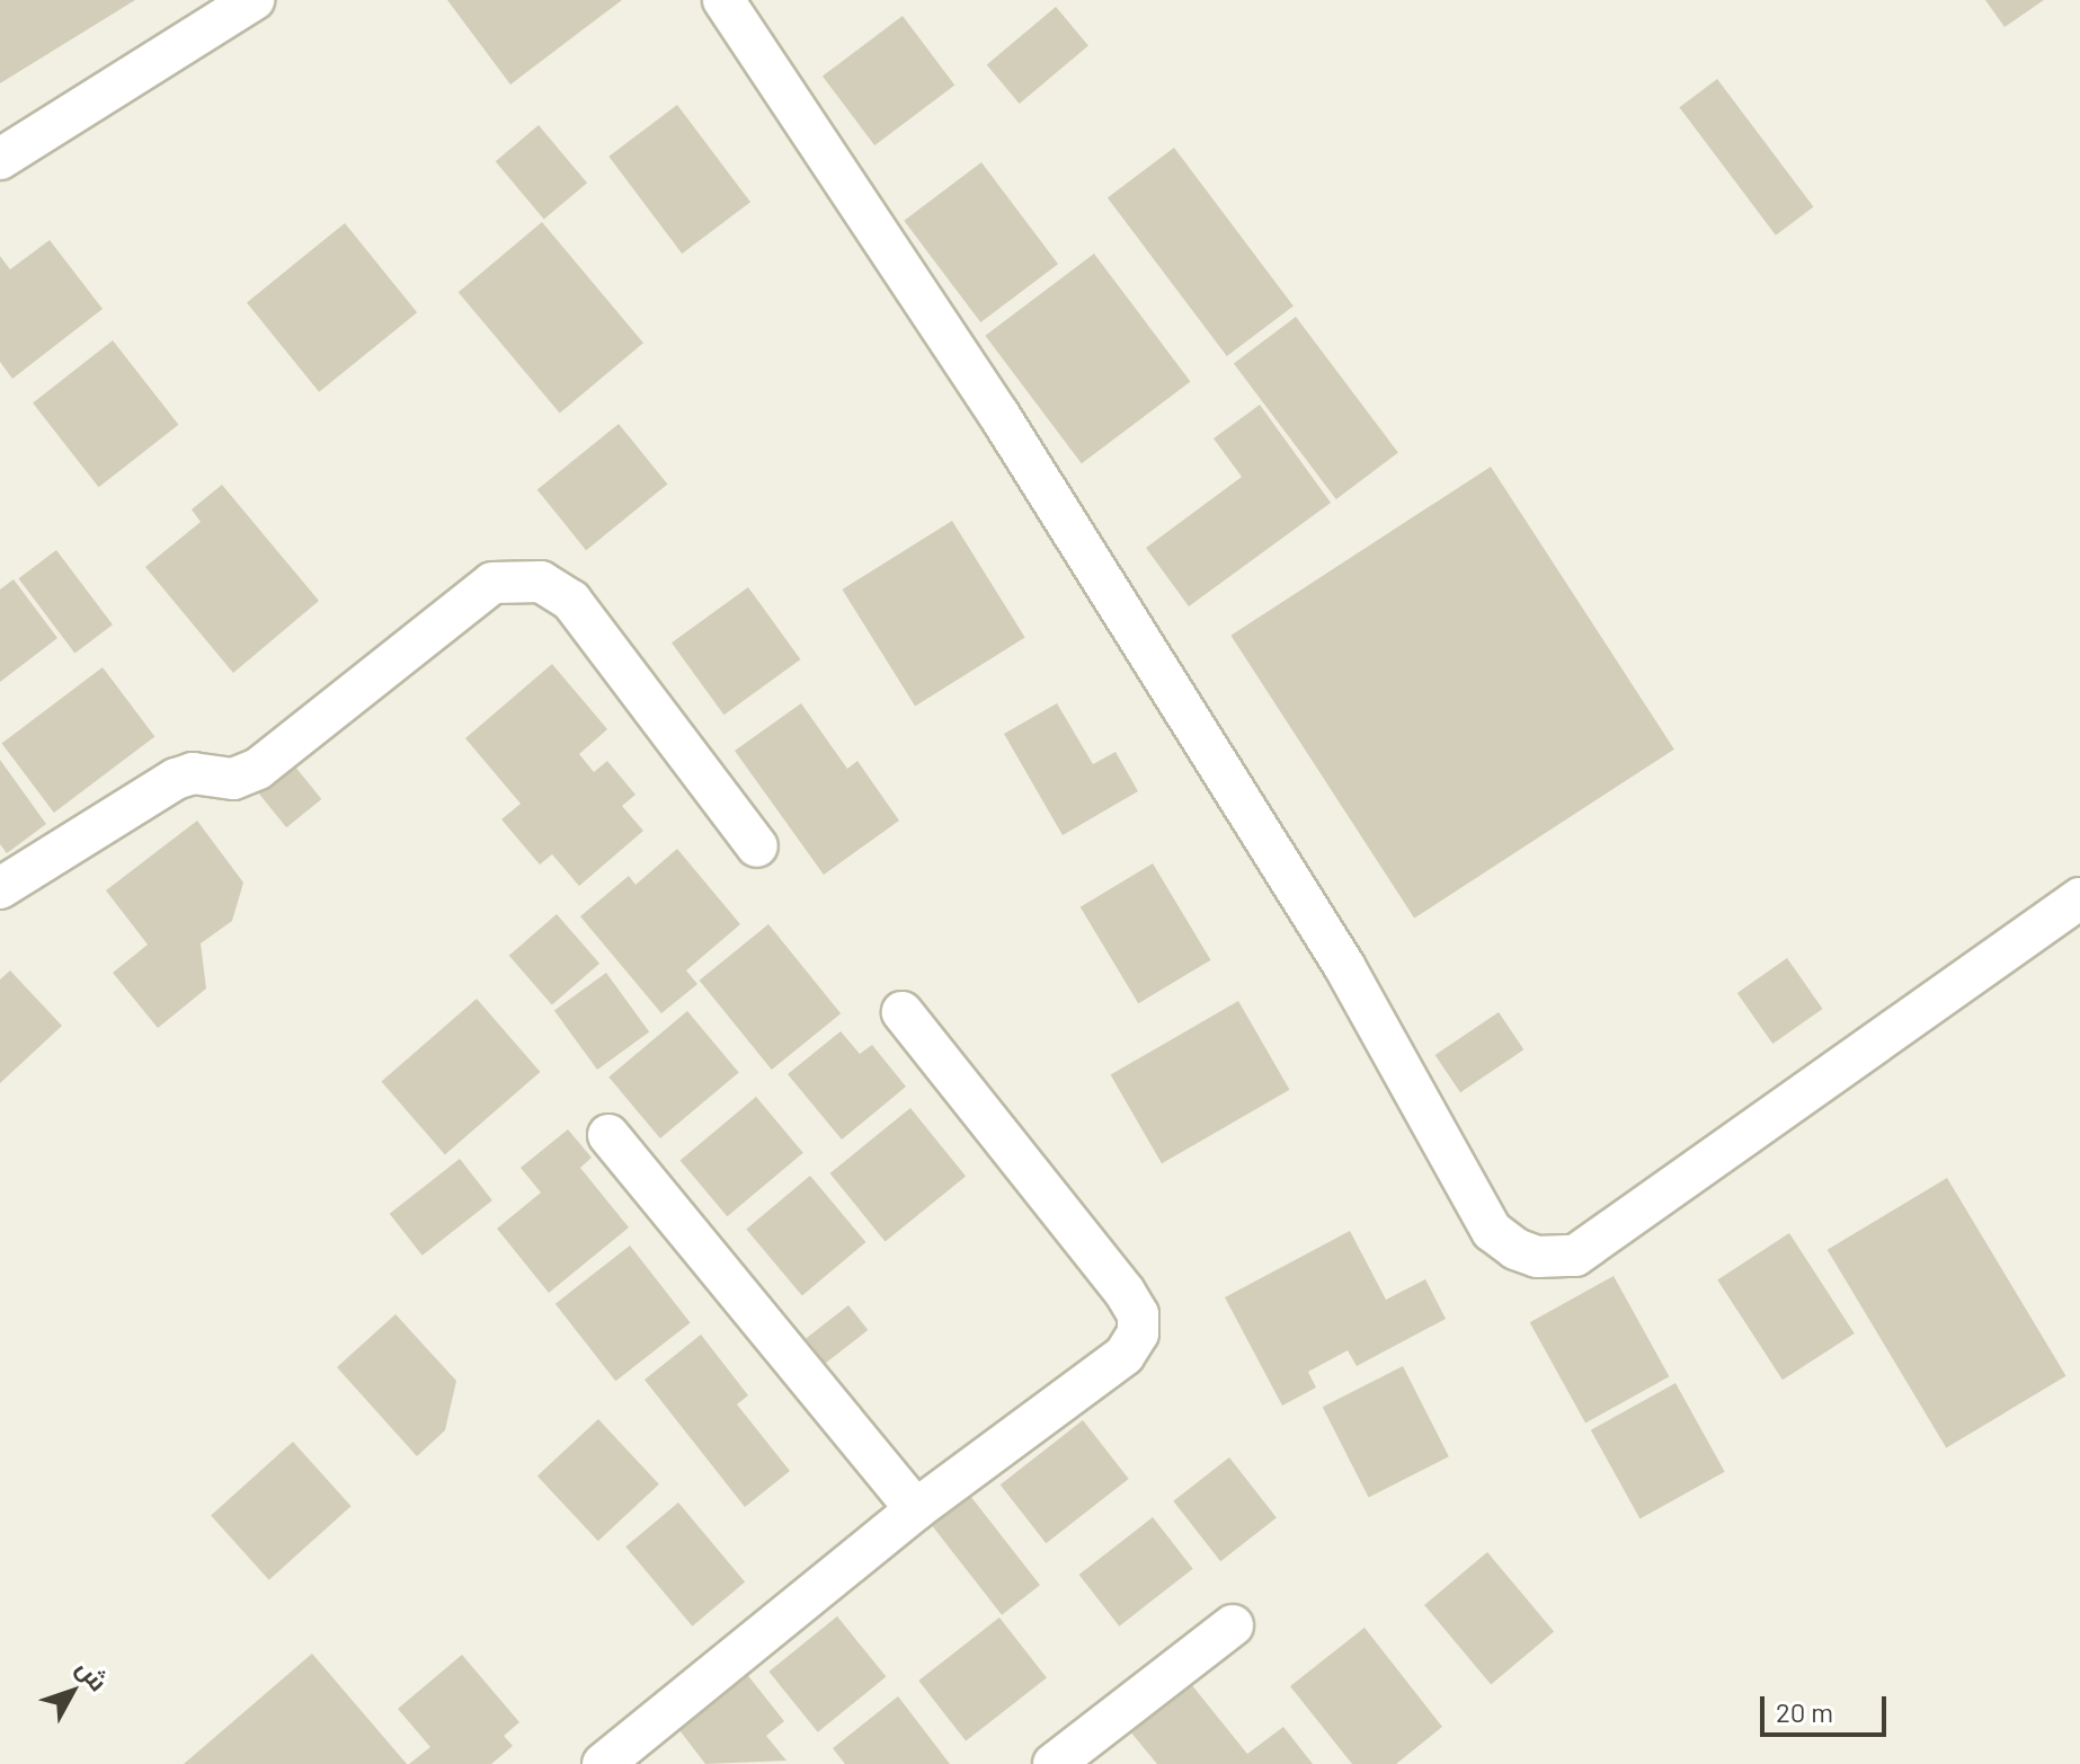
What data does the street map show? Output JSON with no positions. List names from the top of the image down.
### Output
{
  "scale_bar": "20 m",
  "north": "top right"
}
